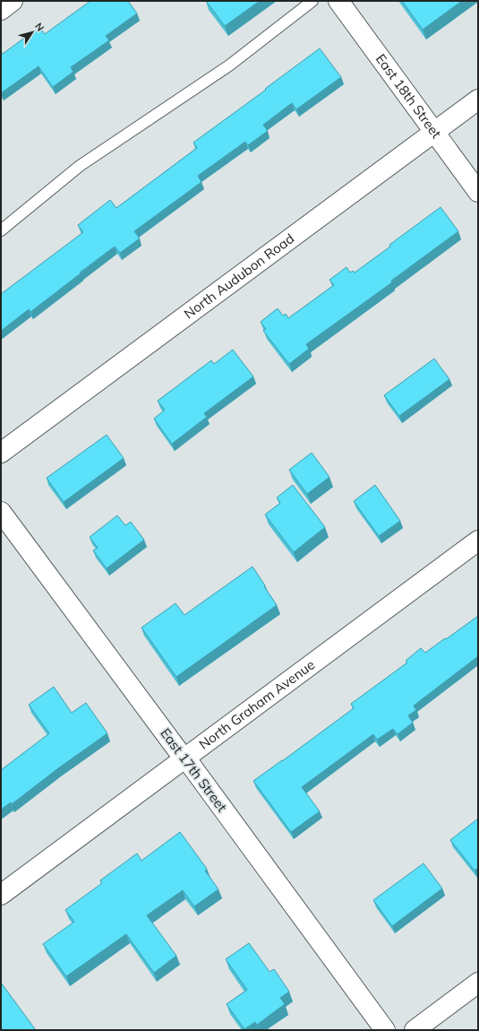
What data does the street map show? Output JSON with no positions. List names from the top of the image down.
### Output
{
  "streets": {
    "street": [
      "East 18th Street",
      "North Audubon Road",
      "North Graham Avenue",
      "East 17th Street"
    ]
  },
  "crossings": [
    ["East 18th Street", "North Audubon Road"],
    ["North Graham Avenue", "East 17th Street"]
  ],
  "north": "top right"
}
